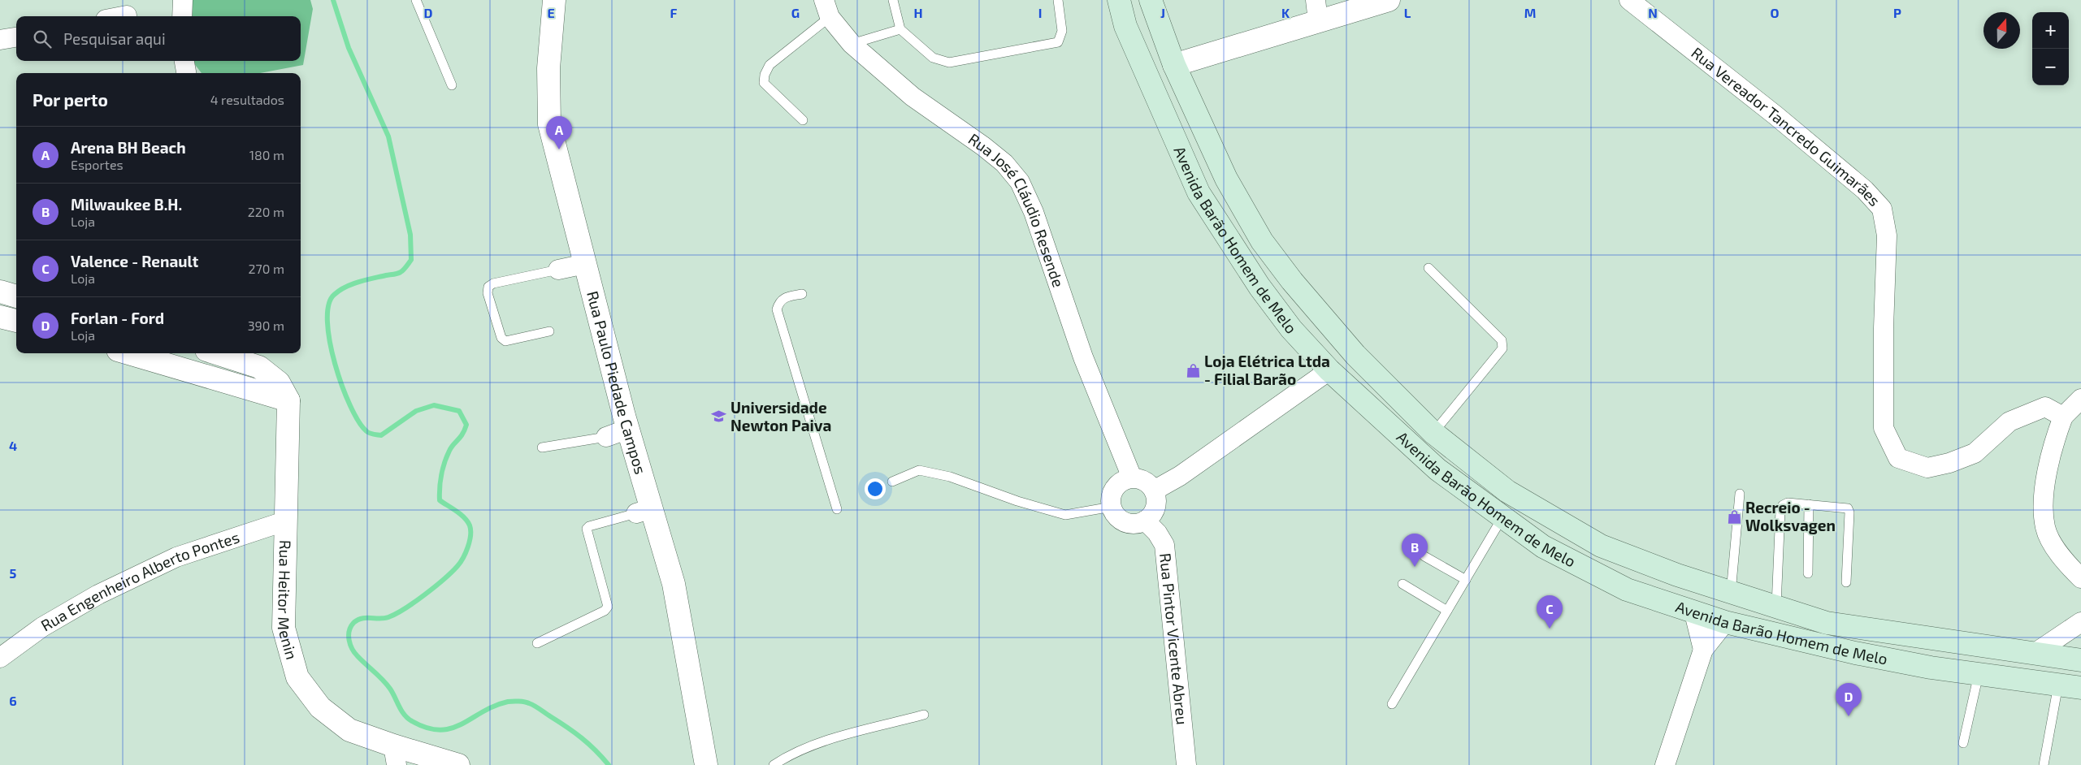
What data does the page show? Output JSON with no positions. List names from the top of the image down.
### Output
{
  "streets": {
    "main road": ["Avenida Barão Homem de Melo"],
    "street": [
      "Rua Vereador Tancredo Guimarães",
      "Rua José Cláudio Resende",
      "Rua Paulo Piedade Campos",
      "Rua Engenheiro Alberto Pontes",
      "Rua Heitor Menin",
      "Rua Pintor Vicente Abreu"
    ]
  },
  "crossings": [
    ["Rua José Cláudio Resende", "Rua Pintor Vicente Abreu"],
    ["Rua Engenheiro Alberto Pontes", "Rua Heitor Menin"]
  ],
  "places": {
    "shop": ["Loja Elétrica Ltda - Filial Barão", "Recreio - Wolksvagen"],
    "school or university": ["Universidade Newton Paiva"]
  },
  "north": "top",
  "page": {
    "map_buttons": ["+", "−"],
    "search": "Pesquisar aqui",
    "heading": ["Por perto", "4 resultados"],
    "pins": [
      "A",
      "B",
      "C",
      "D"
    ],
    "list": [
      {
        "mark": "A",
        "name": "Arena BH Beach",
        "note": "Esportes",
        "value": "180 m"
      },
      {
        "mark": "B",
        "name": "Milwaukee B.H.",
        "note": "Loja",
        "value": "220 m"
      },
      {
        "mark": "C",
        "name": "Valence - Renault",
        "note": "Loja",
        "value": "270 m"
      },
      {
        "mark": "D",
        "name": "Forlan - Ford",
        "note": "Loja",
        "value": "390 m"
      }
    ]
  },
  "grid": {
    "columns": [
      "D",
      "E",
      "F",
      "G",
      "H",
      "I",
      "J",
      "K",
      "L",
      "M",
      "N",
      "O",
      "P"
    ],
    "rows": ["4", "5", "6"]
  }
}
